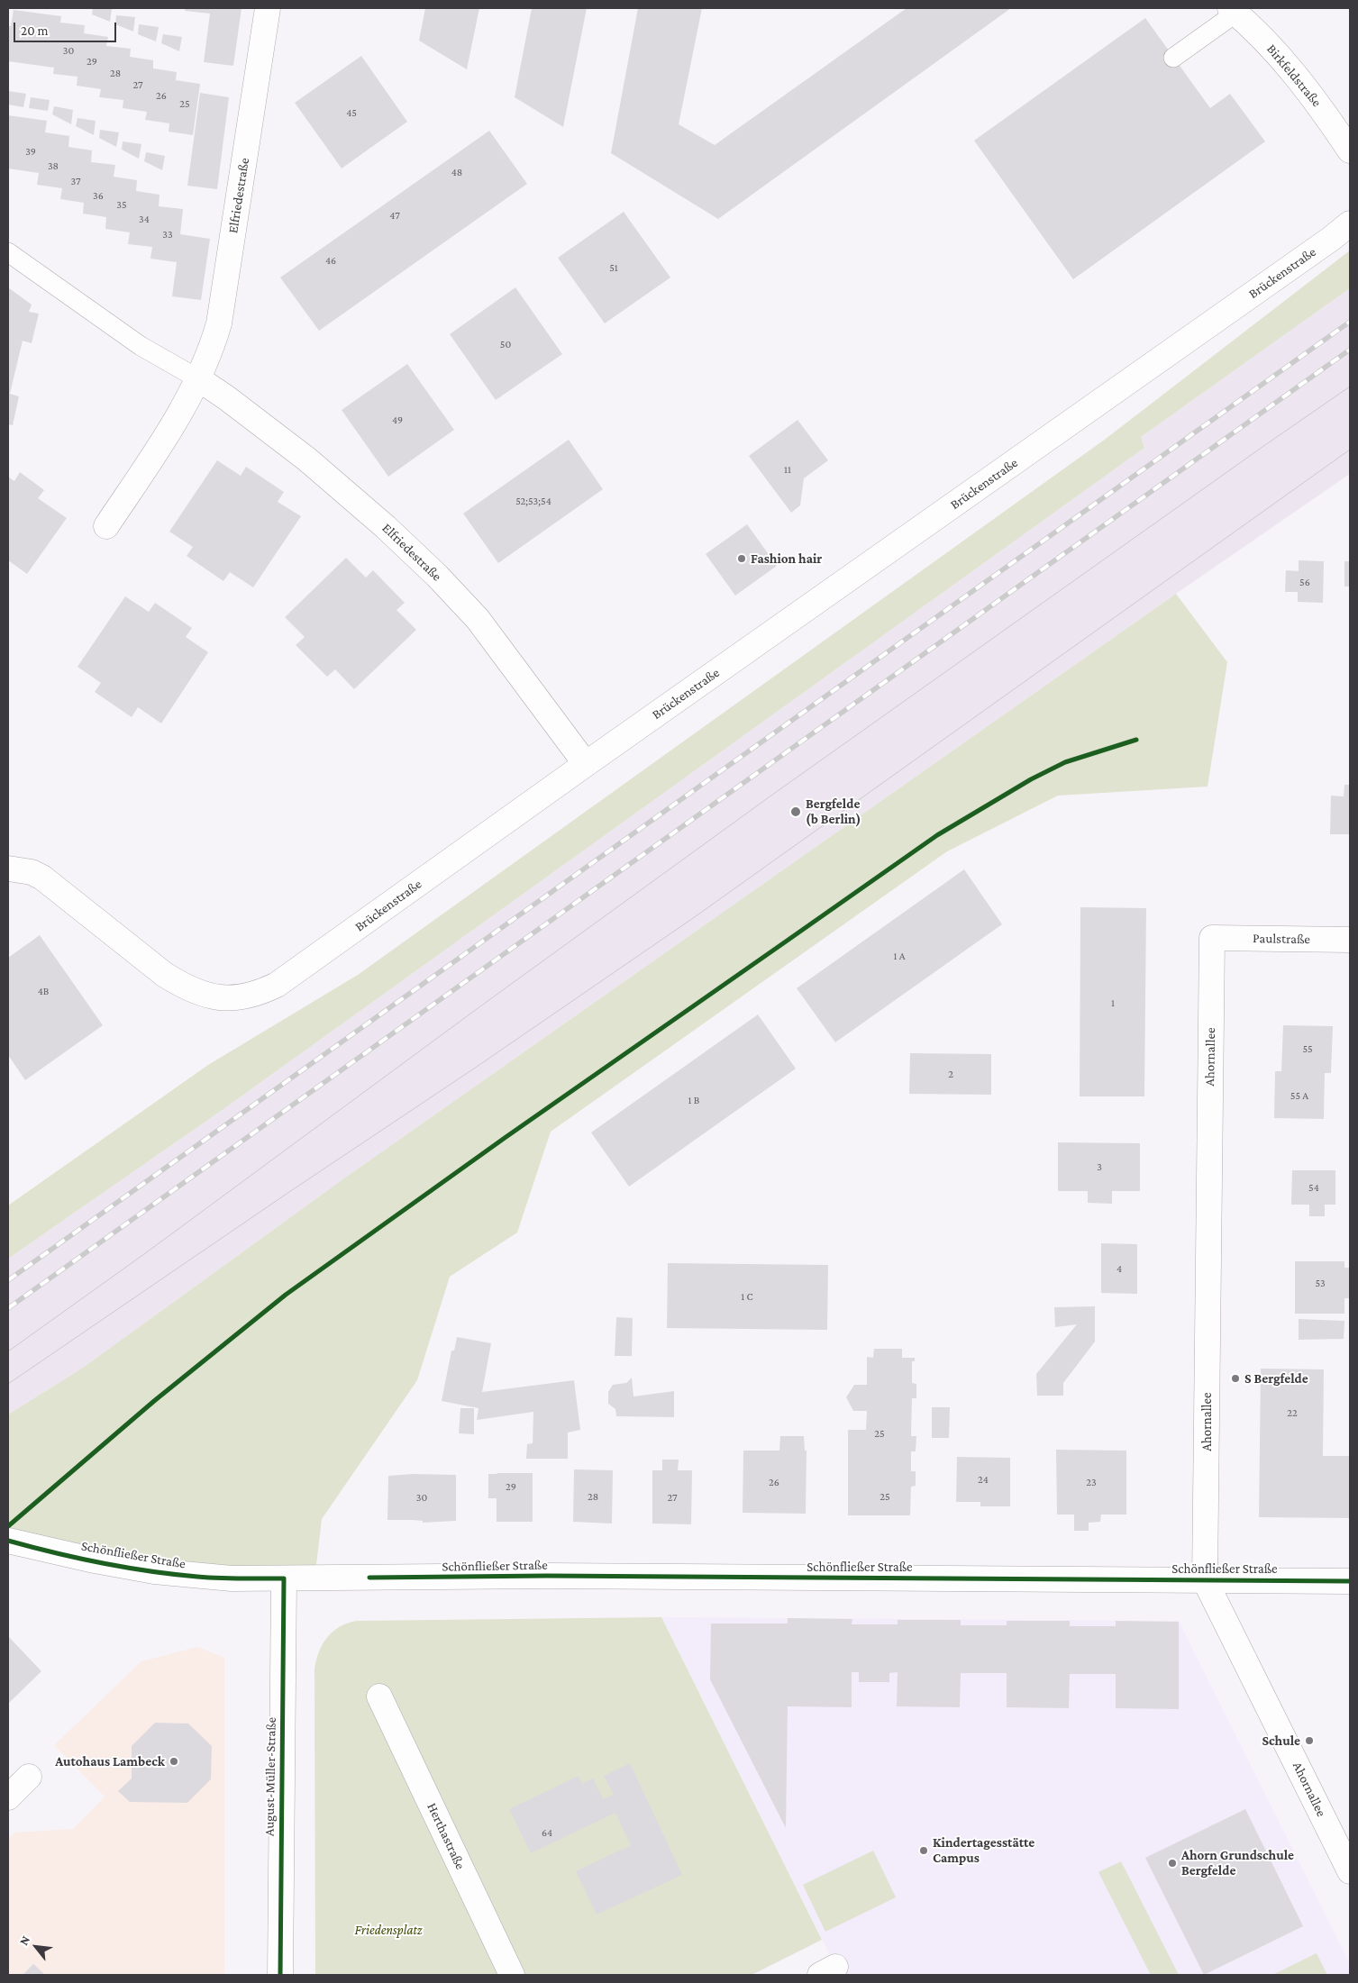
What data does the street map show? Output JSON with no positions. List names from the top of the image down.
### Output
{
  "streets": {
    "street": [
      "Birkfeldstraße",
      "Elfriedestraße",
      "Brückenstraße",
      "Paulstraße",
      "Ahornallee",
      "Schönfließer Straße",
      "August-Müller-Straße",
      "Herthastraße"
    ]
  },
  "crossings": [
    ["Elfriedestraße", "Brückenstraße"],
    ["Paulstraße", "Ahornallee"],
    ["Ahornallee", "Schönfließer Straße"],
    ["Schönfließer Straße", "August-Müller-Straße"]
  ],
  "parks": ["Friedensplatz"],
  "places": [
    "Fashion hair",
    "Bergfelde (b Berlin)",
    "S Bergfelde",
    "Schule",
    "Autohaus Lambeck",
    "Kindertagesstätte Campus",
    "Ahorn Grundschule Bergfelde"
  ],
  "house_numbers": [
    "30",
    "29",
    "28",
    "27",
    "26",
    "25",
    "45",
    "39",
    "38",
    "48",
    "37",
    "36",
    "35",
    "47",
    "34",
    "33",
    "46",
    "51",
    "50",
    "49",
    "11",
    "52;53;54",
    "56",
    "1 A",
    "4B",
    "1",
    "55",
    "2",
    "55 A",
    "1 B",
    "3",
    "54",
    "4",
    "53",
    "1 C",
    "22",
    "25",
    "24",
    "26",
    "23",
    "29",
    "28",
    "25",
    "30",
    "27",
    "64"
  ],
  "scale_bar": "20 m",
  "north": "top left"
}
